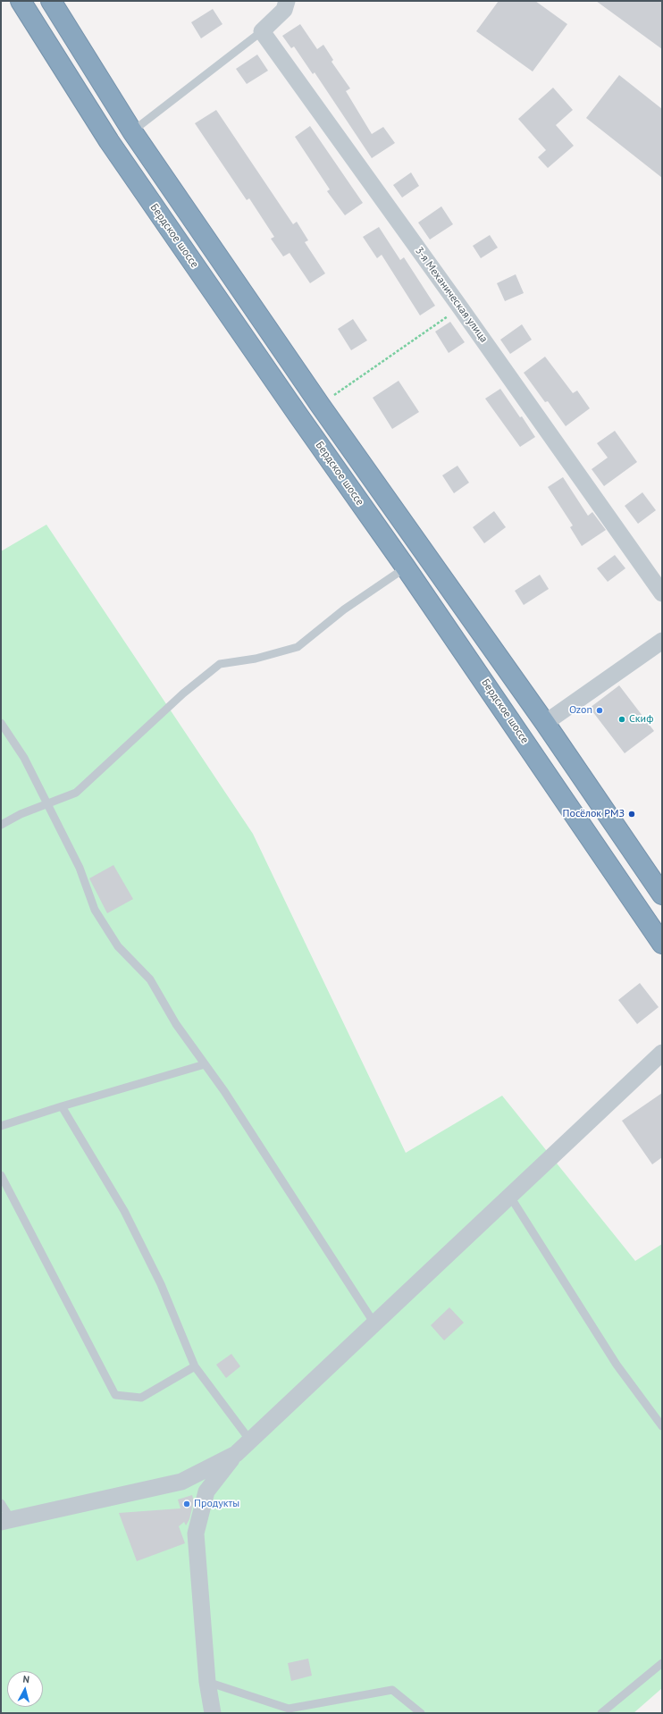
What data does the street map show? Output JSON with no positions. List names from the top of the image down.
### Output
{
  "streets": {
    "highway": ["Бердское шоссе"],
    "street": ["3-я Механическая улица"]
  },
  "places": [
    "Ozon",
    "Скиф",
    "Посёлок РМЗ",
    "Продукты"
  ],
  "north": "top"
}
